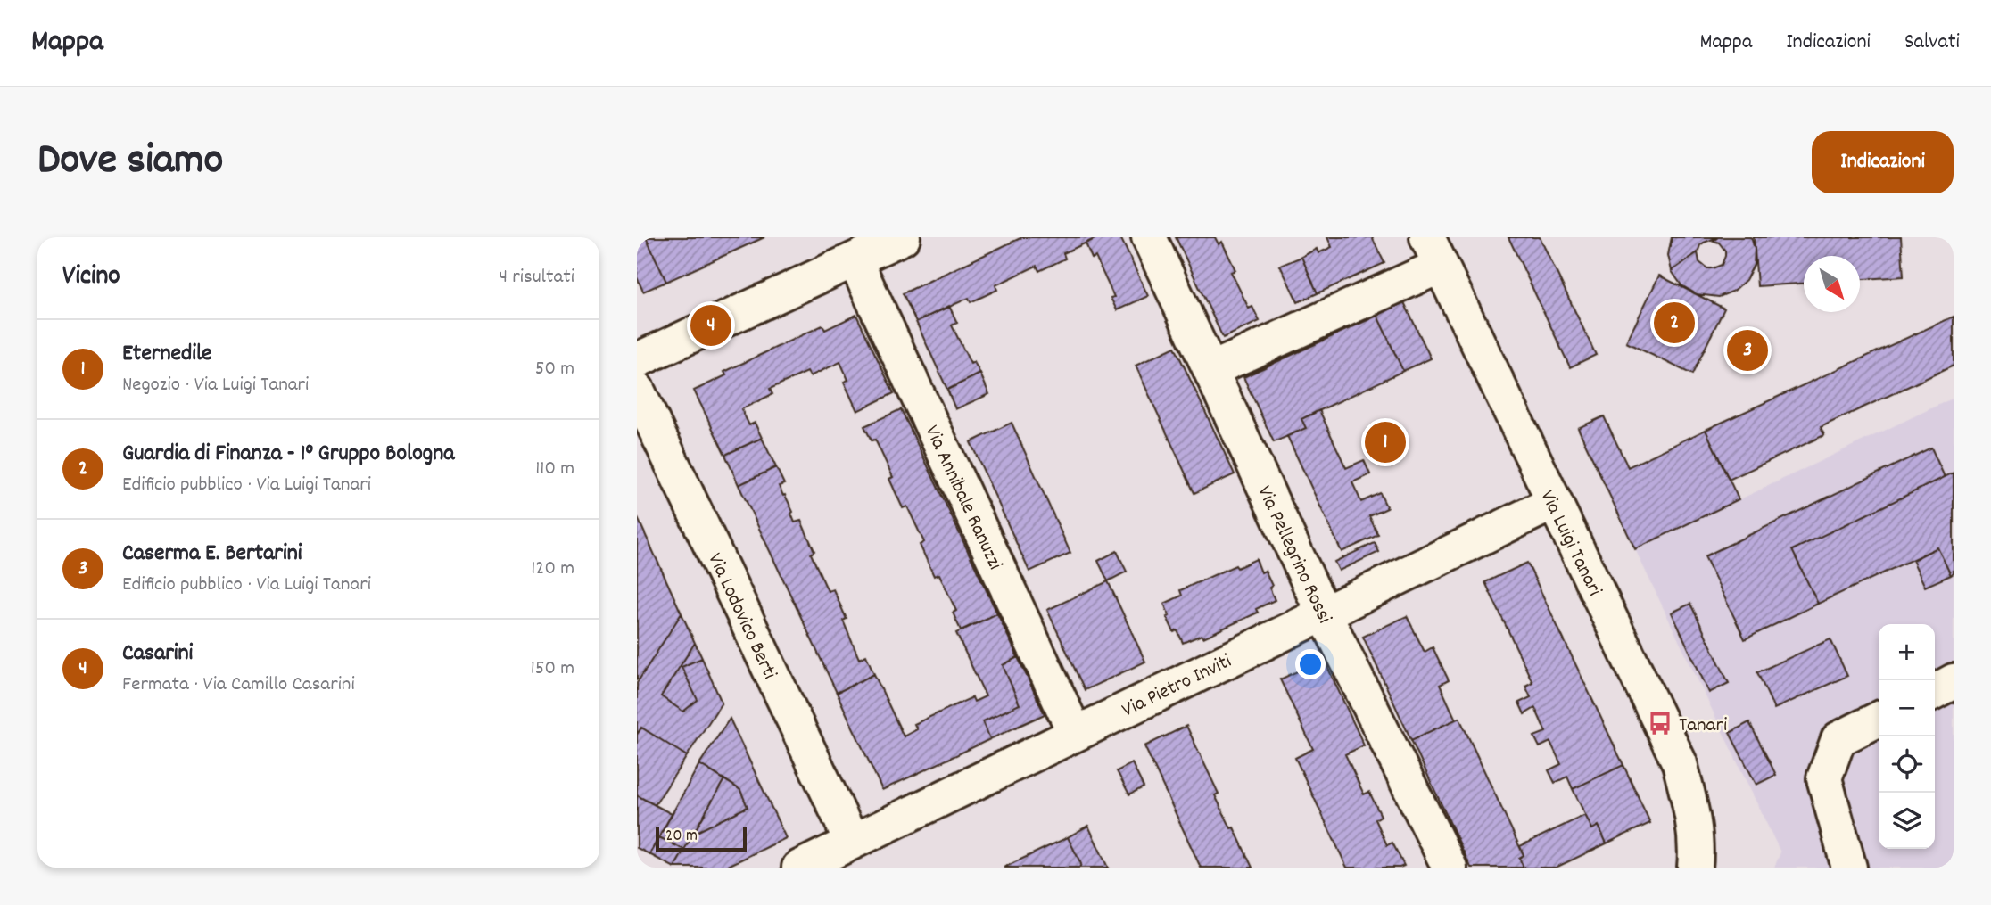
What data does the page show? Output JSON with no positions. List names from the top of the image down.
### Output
{
  "streets": {
    "street": [
      "Via Annibale Ranuzzi",
      "Via Luigi Tanari",
      "Via Pellegrino Rossi",
      "Via Lodovico Berti",
      "Via Pietro Inviti"
    ]
  },
  "crossings": [
    ["Via Annibale Ranuzzi", "Via Pietro Inviti"],
    ["Via Luigi Tanari", "Via Pietro Inviti"],
    ["Via Pellegrino Rossi", "Via Pietro Inviti"],
    ["Via Lodovico Berti", "Via Pietro Inviti"]
  ],
  "places": {
    "bus stop": ["Tanari"]
  },
  "scale_bar": "20 m",
  "north": "bottom right",
  "page": {
    "header": "Mappa",
    "nav": ["Mappa", "Indicazioni", "Salvati"],
    "title": "Dove siamo",
    "buttons": "Indicazioni",
    "heading": ["Vicino", "4 risultati"],
    "pins": [
      "2",
      "4",
      "3",
      "1"
    ],
    "list": [
      {
        "mark": "1",
        "name": "Eternedile",
        "note": "Negozio · Via Luigi Tanari",
        "value": "50 m"
      },
      {
        "mark": "2",
        "name": "Guardia di Finanza - 1° Gruppo Bologna",
        "note": "Edificio pubblico · Via Luigi Tanari",
        "value": "110 m"
      },
      {
        "mark": "3",
        "name": "Caserma E. Bertarini",
        "note": "Edificio pubblico · Via Luigi Tanari",
        "value": "120 m"
      },
      {
        "mark": "4",
        "name": "Casarini",
        "note": "Fermata · Via Camillo Casarini",
        "value": "150 m"
      }
    ],
    "map_buttons": ["+", "−"],
    "scale": "20 m"
  }
}
